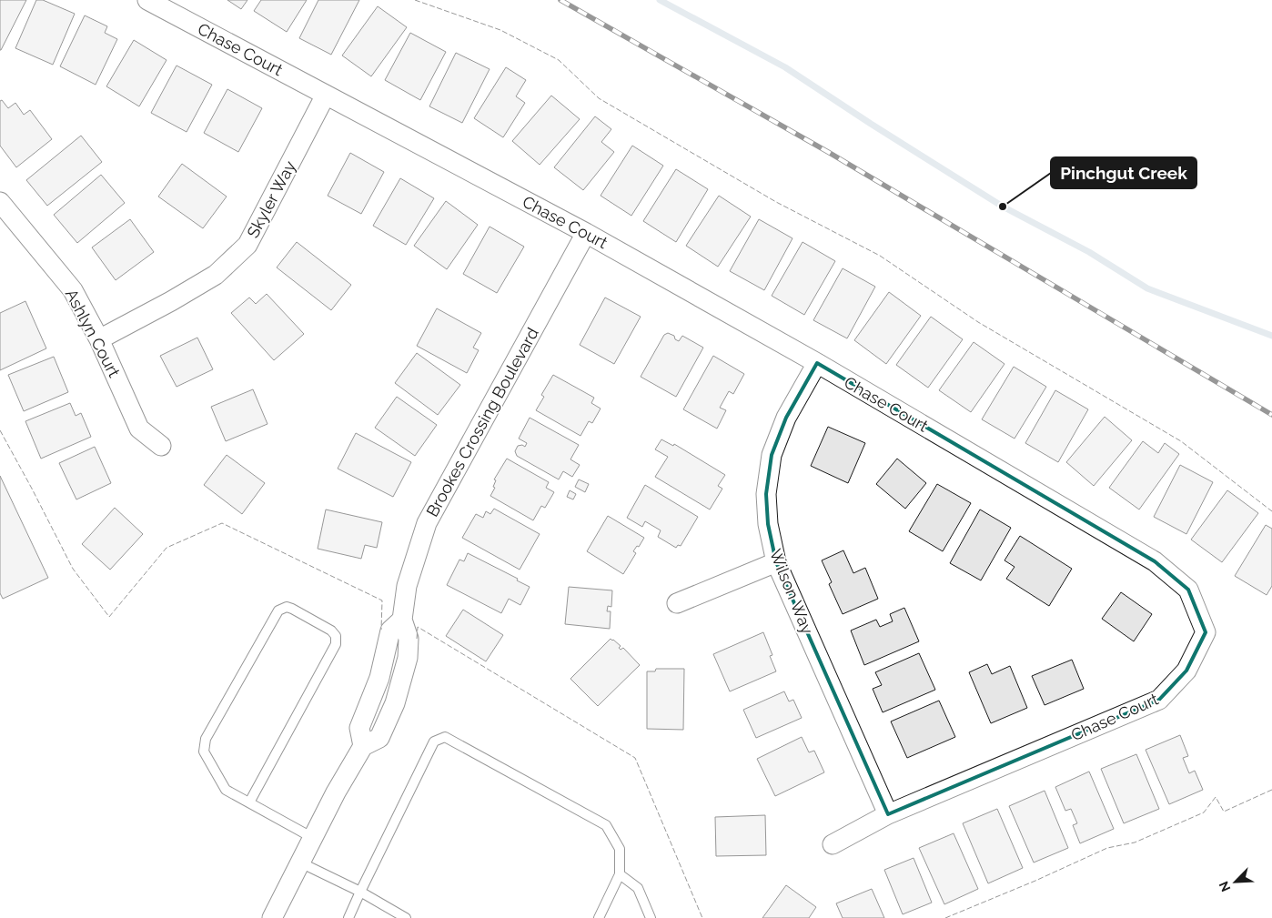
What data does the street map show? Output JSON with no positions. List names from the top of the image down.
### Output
{
  "streets": {
    "street": [
      "Chase Court",
      "Skyler Way",
      "Ashlyn Court",
      "Brookes Crossing Boulevard",
      "Wilson Way"
    ]
  },
  "crossings": [
    ["Chase Court", "Skyler Way"],
    ["Chase Court", "Brookes Crossing Boulevard"],
    ["Chase Court", "Wilson Way"],
    ["Skyler Way", "Ashlyn Court"]
  ],
  "places": ["Pinchgut Creek"],
  "north": "bottom left"
}
